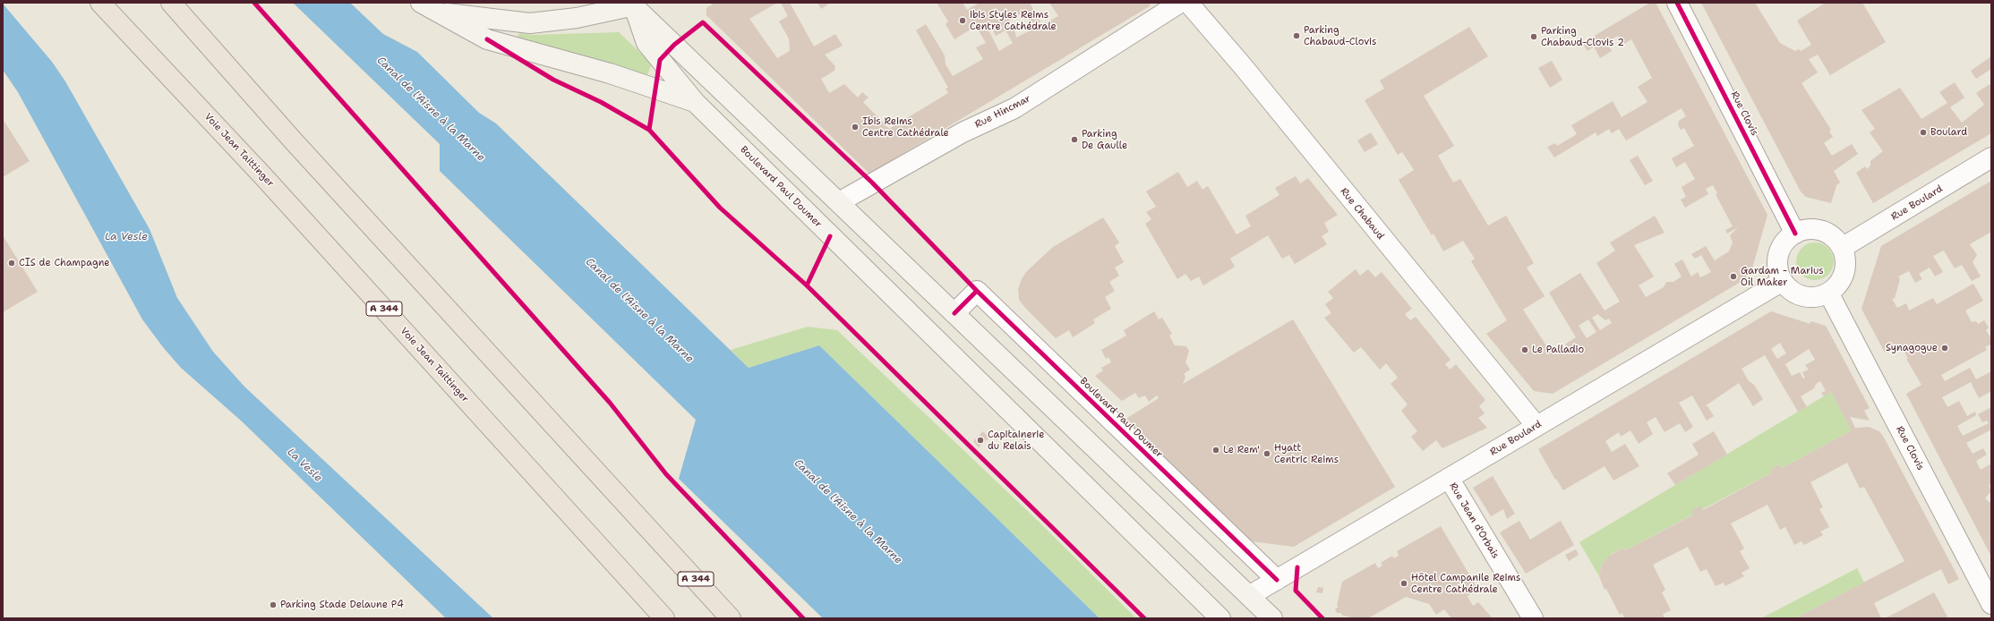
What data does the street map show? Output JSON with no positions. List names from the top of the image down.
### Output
{
  "streets": {
    "highway": ["Voie Jean Taittinger", "A 344"],
    "main road": ["Boulevard Paul Doumer"],
    "street": [
      "Rue Hincmar",
      "Rue Clovis",
      "Rue Boulard",
      "Rue Chabaud",
      "Rue Jean d'Orbais"
    ]
  },
  "crossings": [
    ["Rue Clovis", "Rue Boulard"],
    ["Boulevard Paul Doumer", "Rue Boulard"],
    ["Rue Boulard", "Rue Chabaud"],
    ["Rue Boulard", "Rue Jean d'Orbais"]
  ],
  "water": ["Canal de l'Aisne à la Marne", "La Vesle"],
  "places": [
    "ibis Styles Reims Centre Cathédrale",
    "Parking Chabaud-Clovis",
    "Parking Chabaud-Clovis 2",
    "Ibis Reims Centre Cathédrale",
    "Boulard",
    "Parking De Gaulle",
    "CIS de Champagne",
    "Gardam - Marius Oil Maker",
    "Synagogue",
    "Le Palladio",
    "Capitainerie du Relais",
    "Le Rem'",
    "Hyatt Centric Reims",
    "Hôtel Campanile Reims Centre Cathédrale",
    "Parking Stade Delaune P4"
  ]
}
